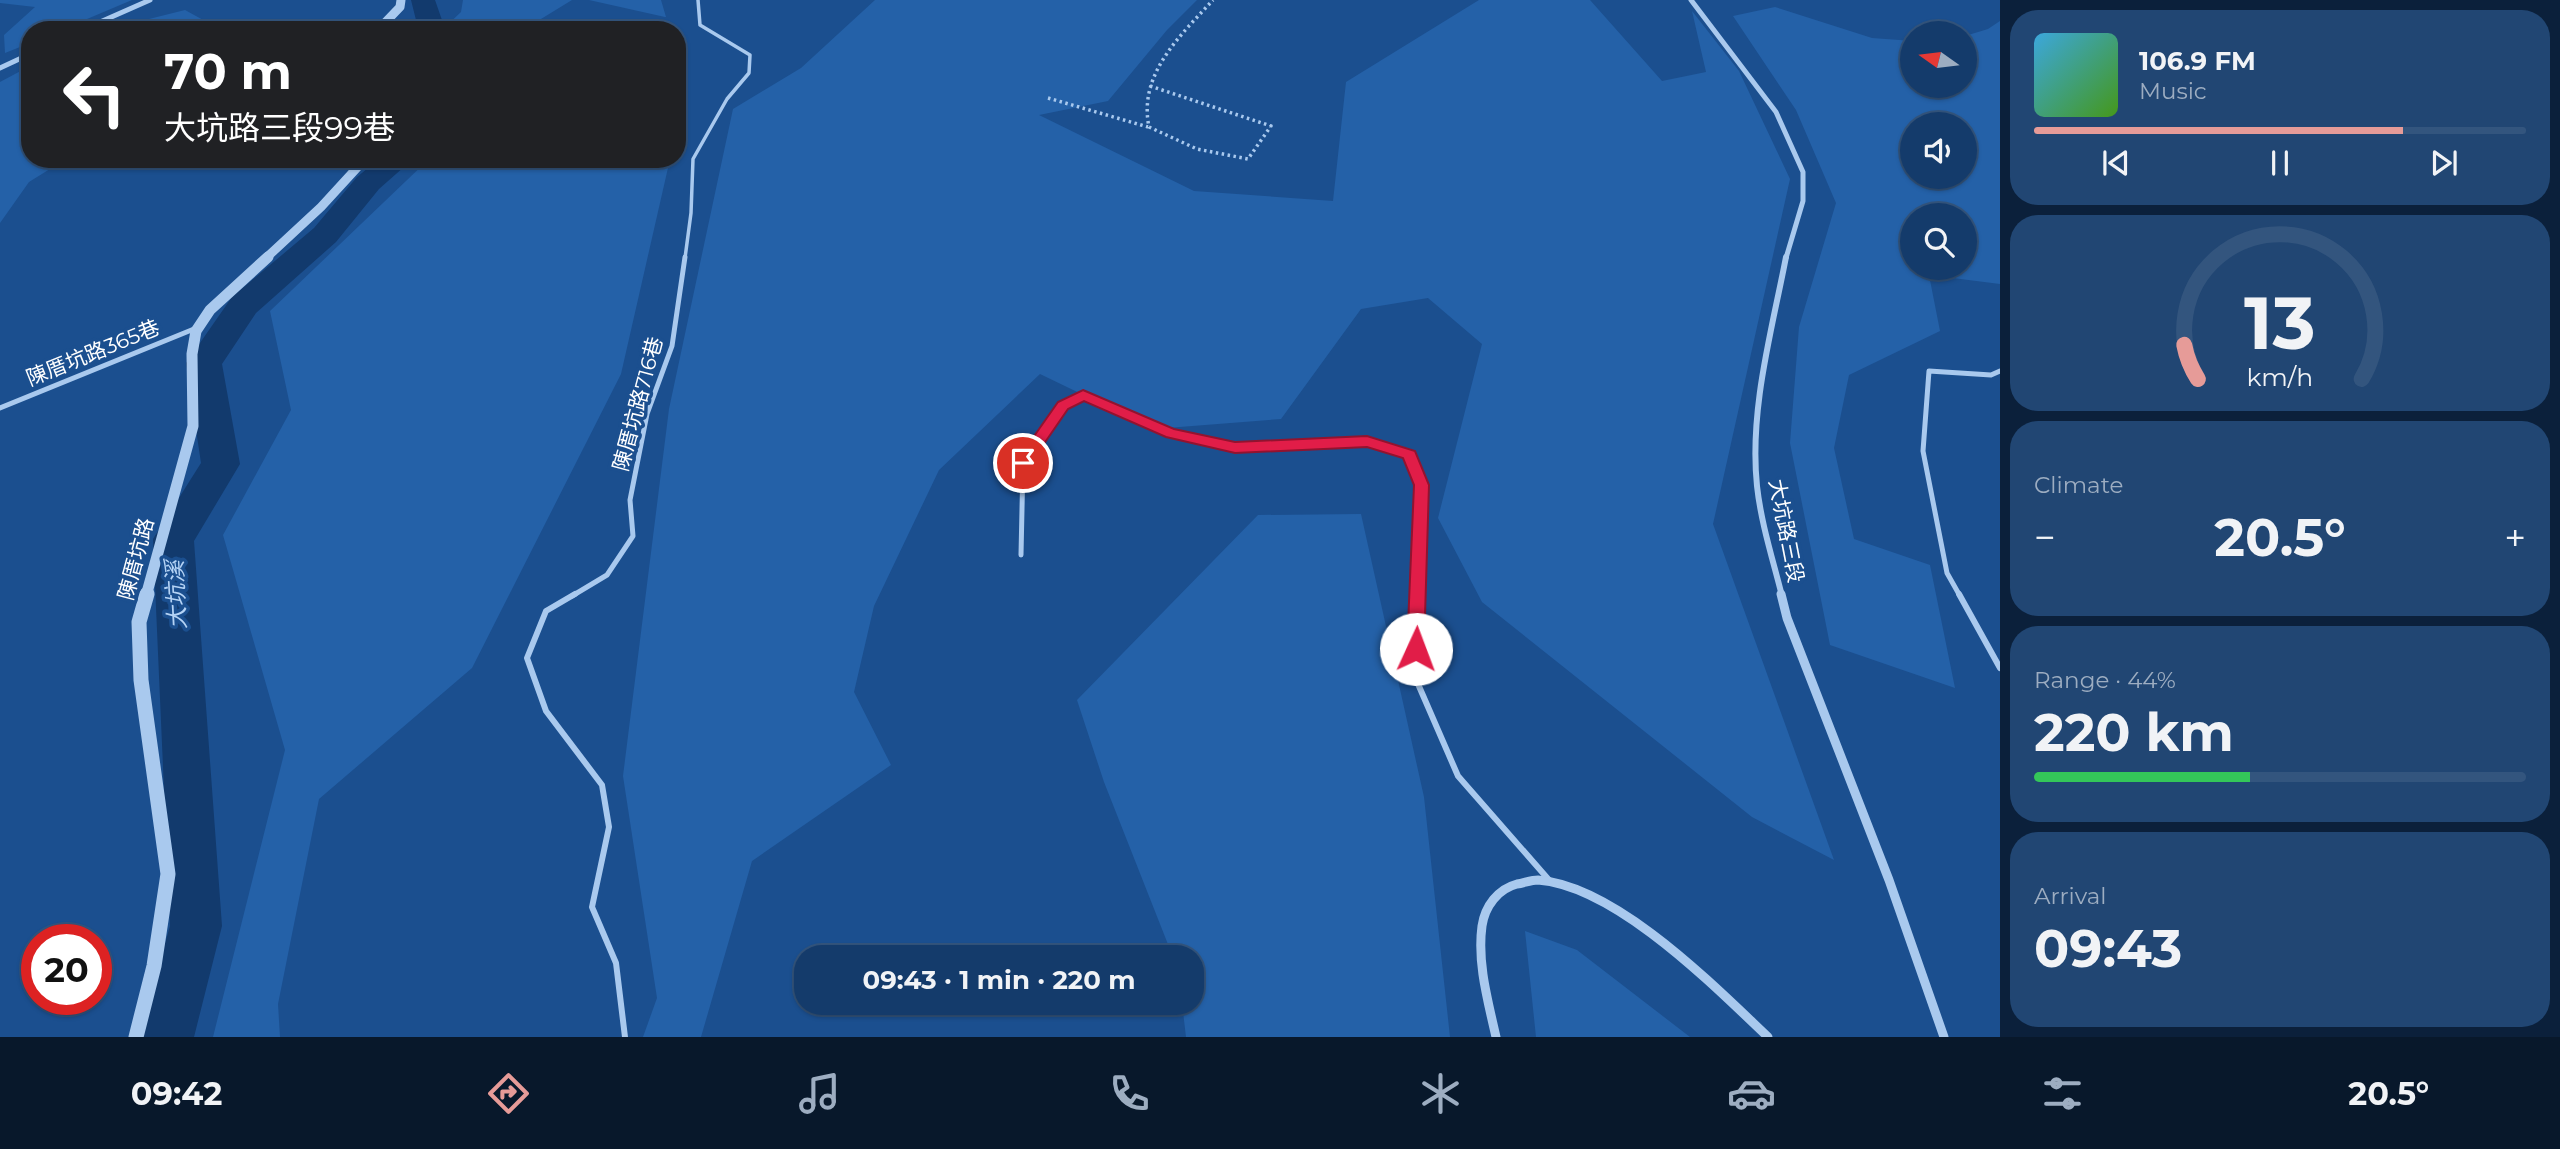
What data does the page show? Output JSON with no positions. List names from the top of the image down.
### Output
{
  "streets": {
    "street": ["大坑路三段", "陳厝坑路"],
    "lane": ["陳厝坑路365巷", "陳厝坑路716巷"]
  },
  "crossings": [
    ["陳厝坑路365巷", "陳厝坑路"]
  ],
  "water": ["大坑溪"],
  "north": "left",
  "page": {
    "turn": ["70 m", "大坑路三段99巷"],
    "song": ["106.9 FM", "Music"],
    "tile": [
      "Climate",
      ["Range · 44%", "220 km"],
      ["Arrival", "09:43"]
    ],
    "heat": ["−", "20.5°", "+"],
    "limit": "20",
    "trip": "09:43 · 1 min · 220 m",
    "tabs": ["09:42", "20.5°"],
    "gauge": ["13", "km/h"]
  }
}
